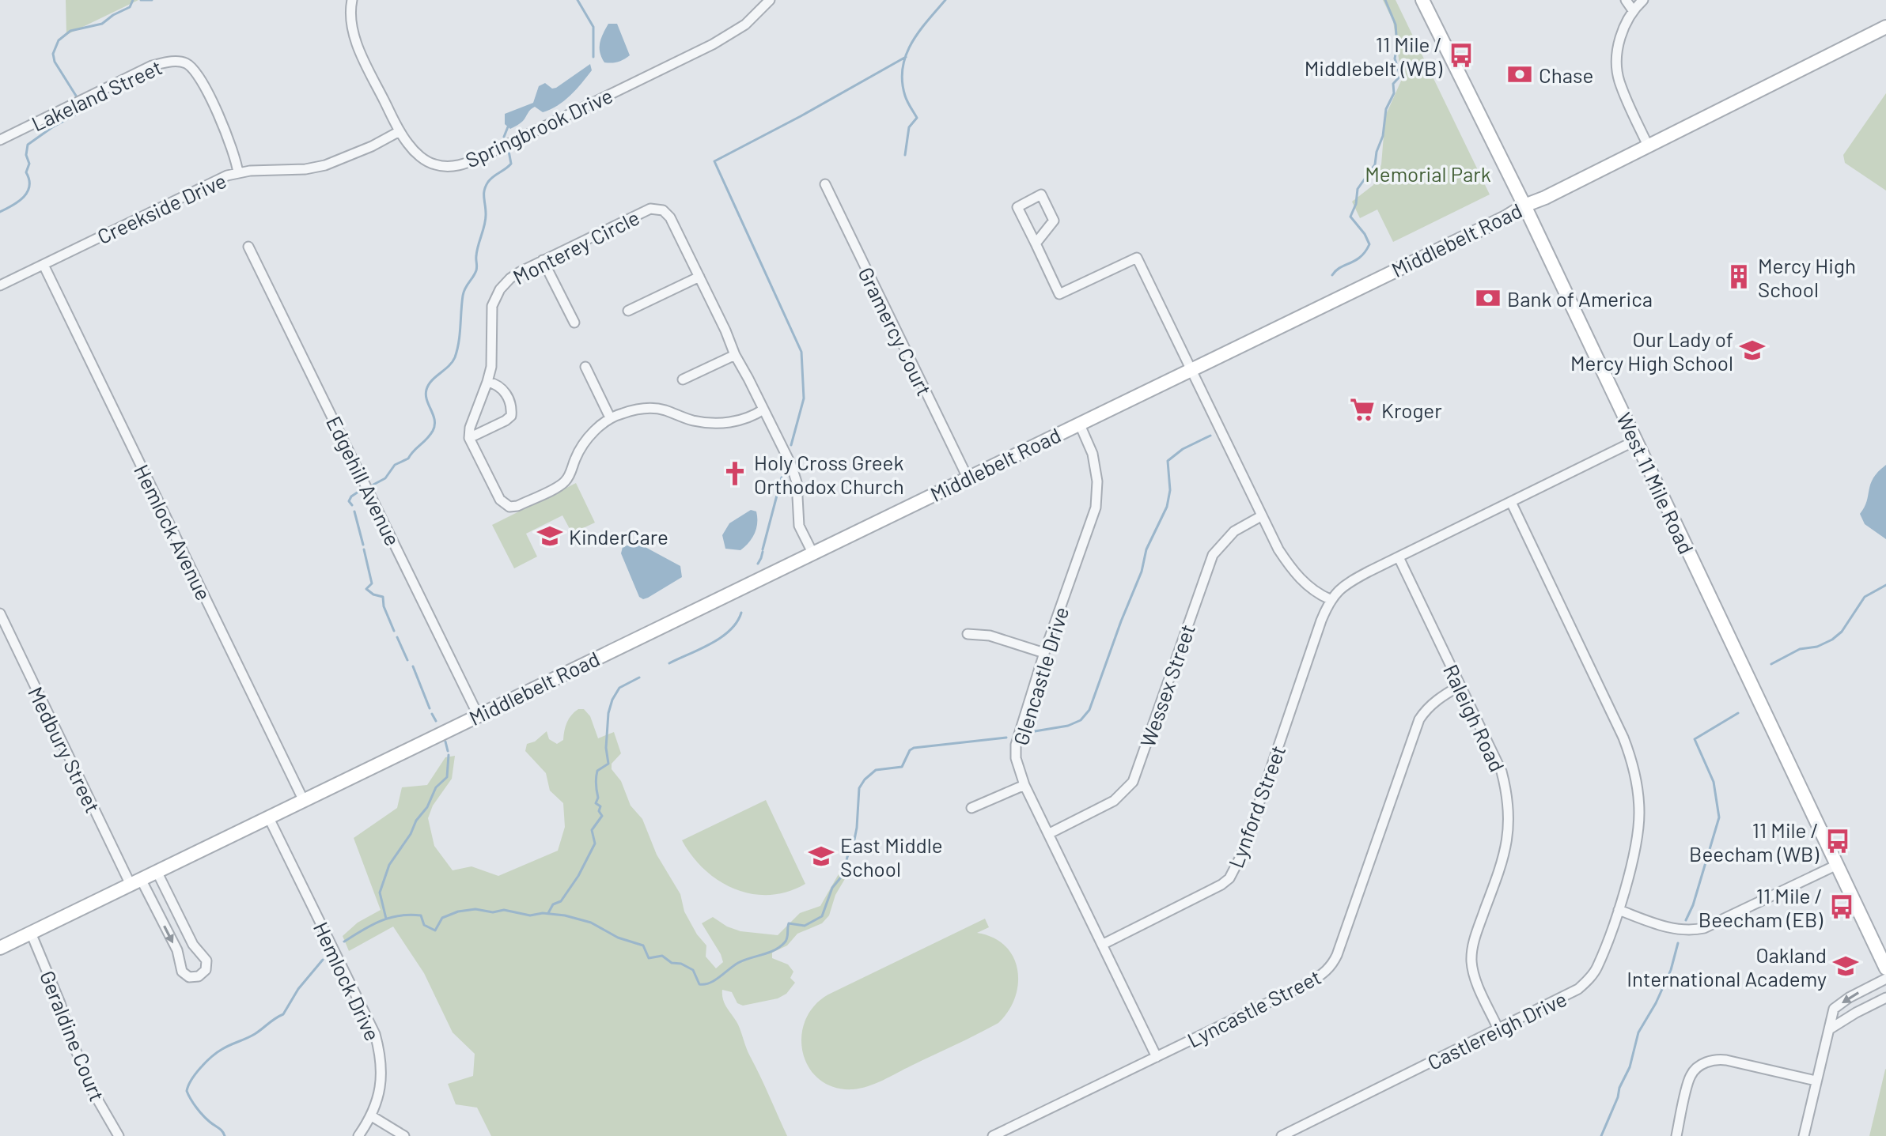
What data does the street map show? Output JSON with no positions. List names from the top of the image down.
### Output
{
  "streets": {
    "street": [
      "Lakeland Street",
      "Springbrook Drive",
      "Creekside Drive",
      "Middlebelt Road",
      "Monterey Circle",
      "Gramercy Court",
      "Edgehill Avenue",
      "West 11 Mile Road",
      "Hemlock Avenue",
      "Glencastle Drive",
      "Wessex Street",
      "Raleigh Road",
      "Medbury Street",
      "Lynford Street",
      "Hemlock Drive",
      "Lyncastle Street",
      "Castlereigh Drive",
      "Geraldine Court"
    ]
  },
  "crossings": [
    ["Lakeland Street", "Creekside Drive"],
    ["Springbrook Drive", "Creekside Drive"],
    ["Creekside Drive", "Hemlock Avenue"],
    ["Middlebelt Road", "Monterey Circle"],
    ["Middlebelt Road", "Gramercy Court"],
    ["Middlebelt Road", "Edgehill Avenue"],
    ["Middlebelt Road", "West 11 Mile Road"],
    ["Middlebelt Road", "Hemlock Avenue"],
    ["Middlebelt Road", "Glencastle Drive"],
    ["Middlebelt Road", "Medbury Street"],
    ["Middlebelt Road", "Hemlock Drive"],
    ["Middlebelt Road", "Geraldine Court"],
    ["Glencastle Drive", "Wessex Street"],
    ["Glencastle Drive", "Lynford Street"],
    ["Glencastle Drive", "Lyncastle Street"],
    ["Raleigh Road", "Lyncastle Street"],
    ["Raleigh Road", "Castlereigh Drive"]
  ],
  "parks": ["Memorial Park"],
  "places": {
    "bus stop": ["11 Mile / Middlebelt (WB)", "11 Mile / Beecham (WB)", "11 Mile / Beecham (EB)"],
    "bank": ["Chase", "Bank of America"],
    "building": ["Mercy High School"],
    "school or university": [
      "Our Lady of Mercy High School",
      "KinderCare",
      "East Middle School",
      "Oakland International Academy"
    ],
    "supermarket": ["Kroger"],
    "church": ["Holy Cross Greek Orthodox Church"]
  }
}
